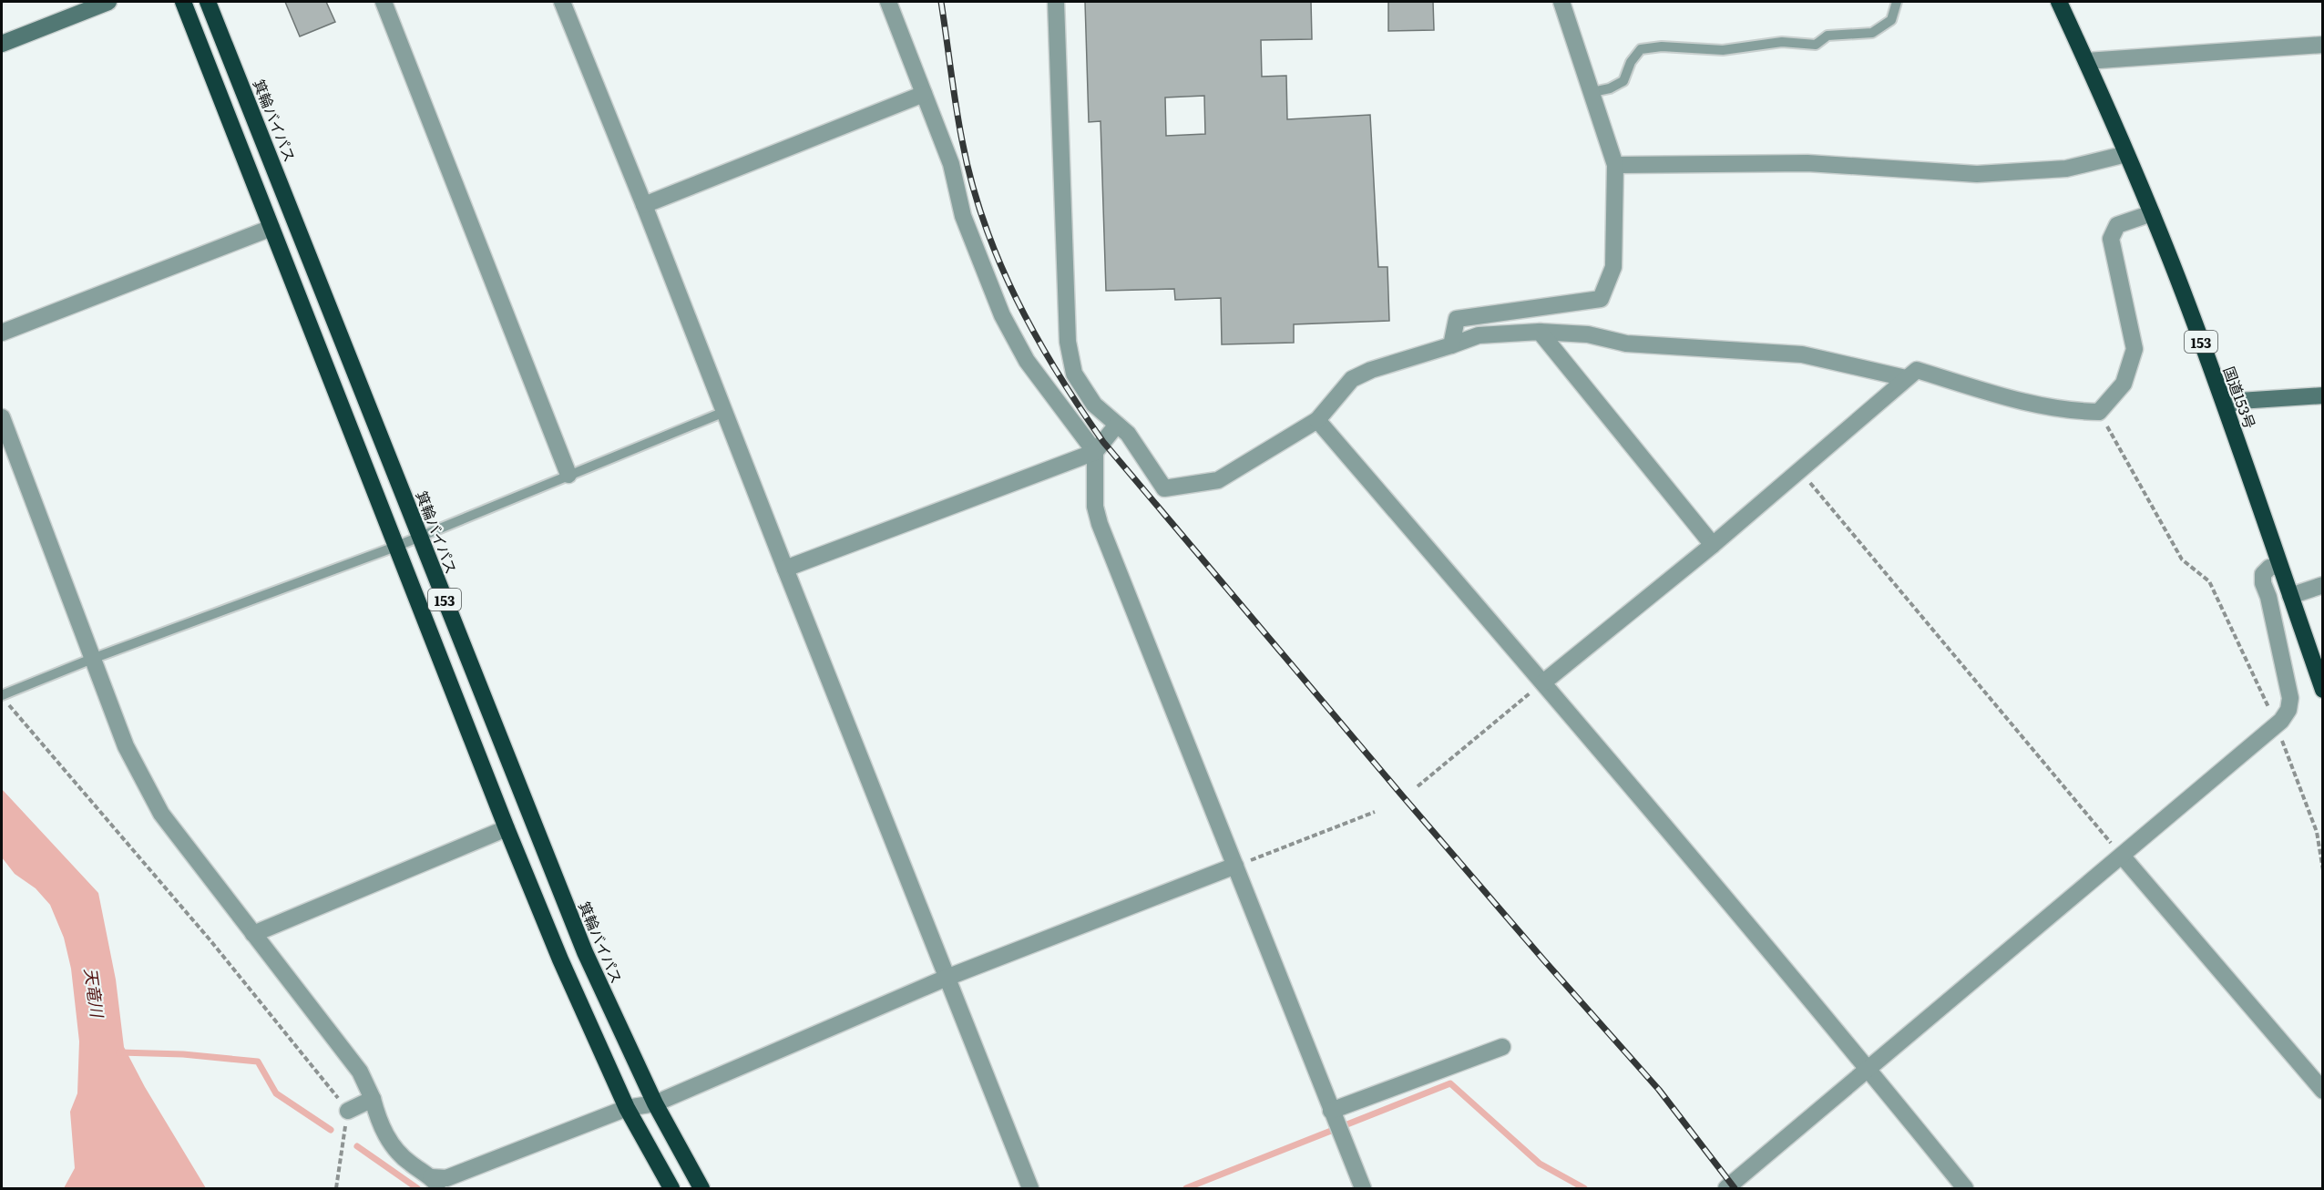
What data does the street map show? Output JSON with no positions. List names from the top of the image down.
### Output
{
  "streets": {
    "highway": ["箕輪バイパス", "153", "国道153号"]
  },
  "water": ["天竜川"]
}
